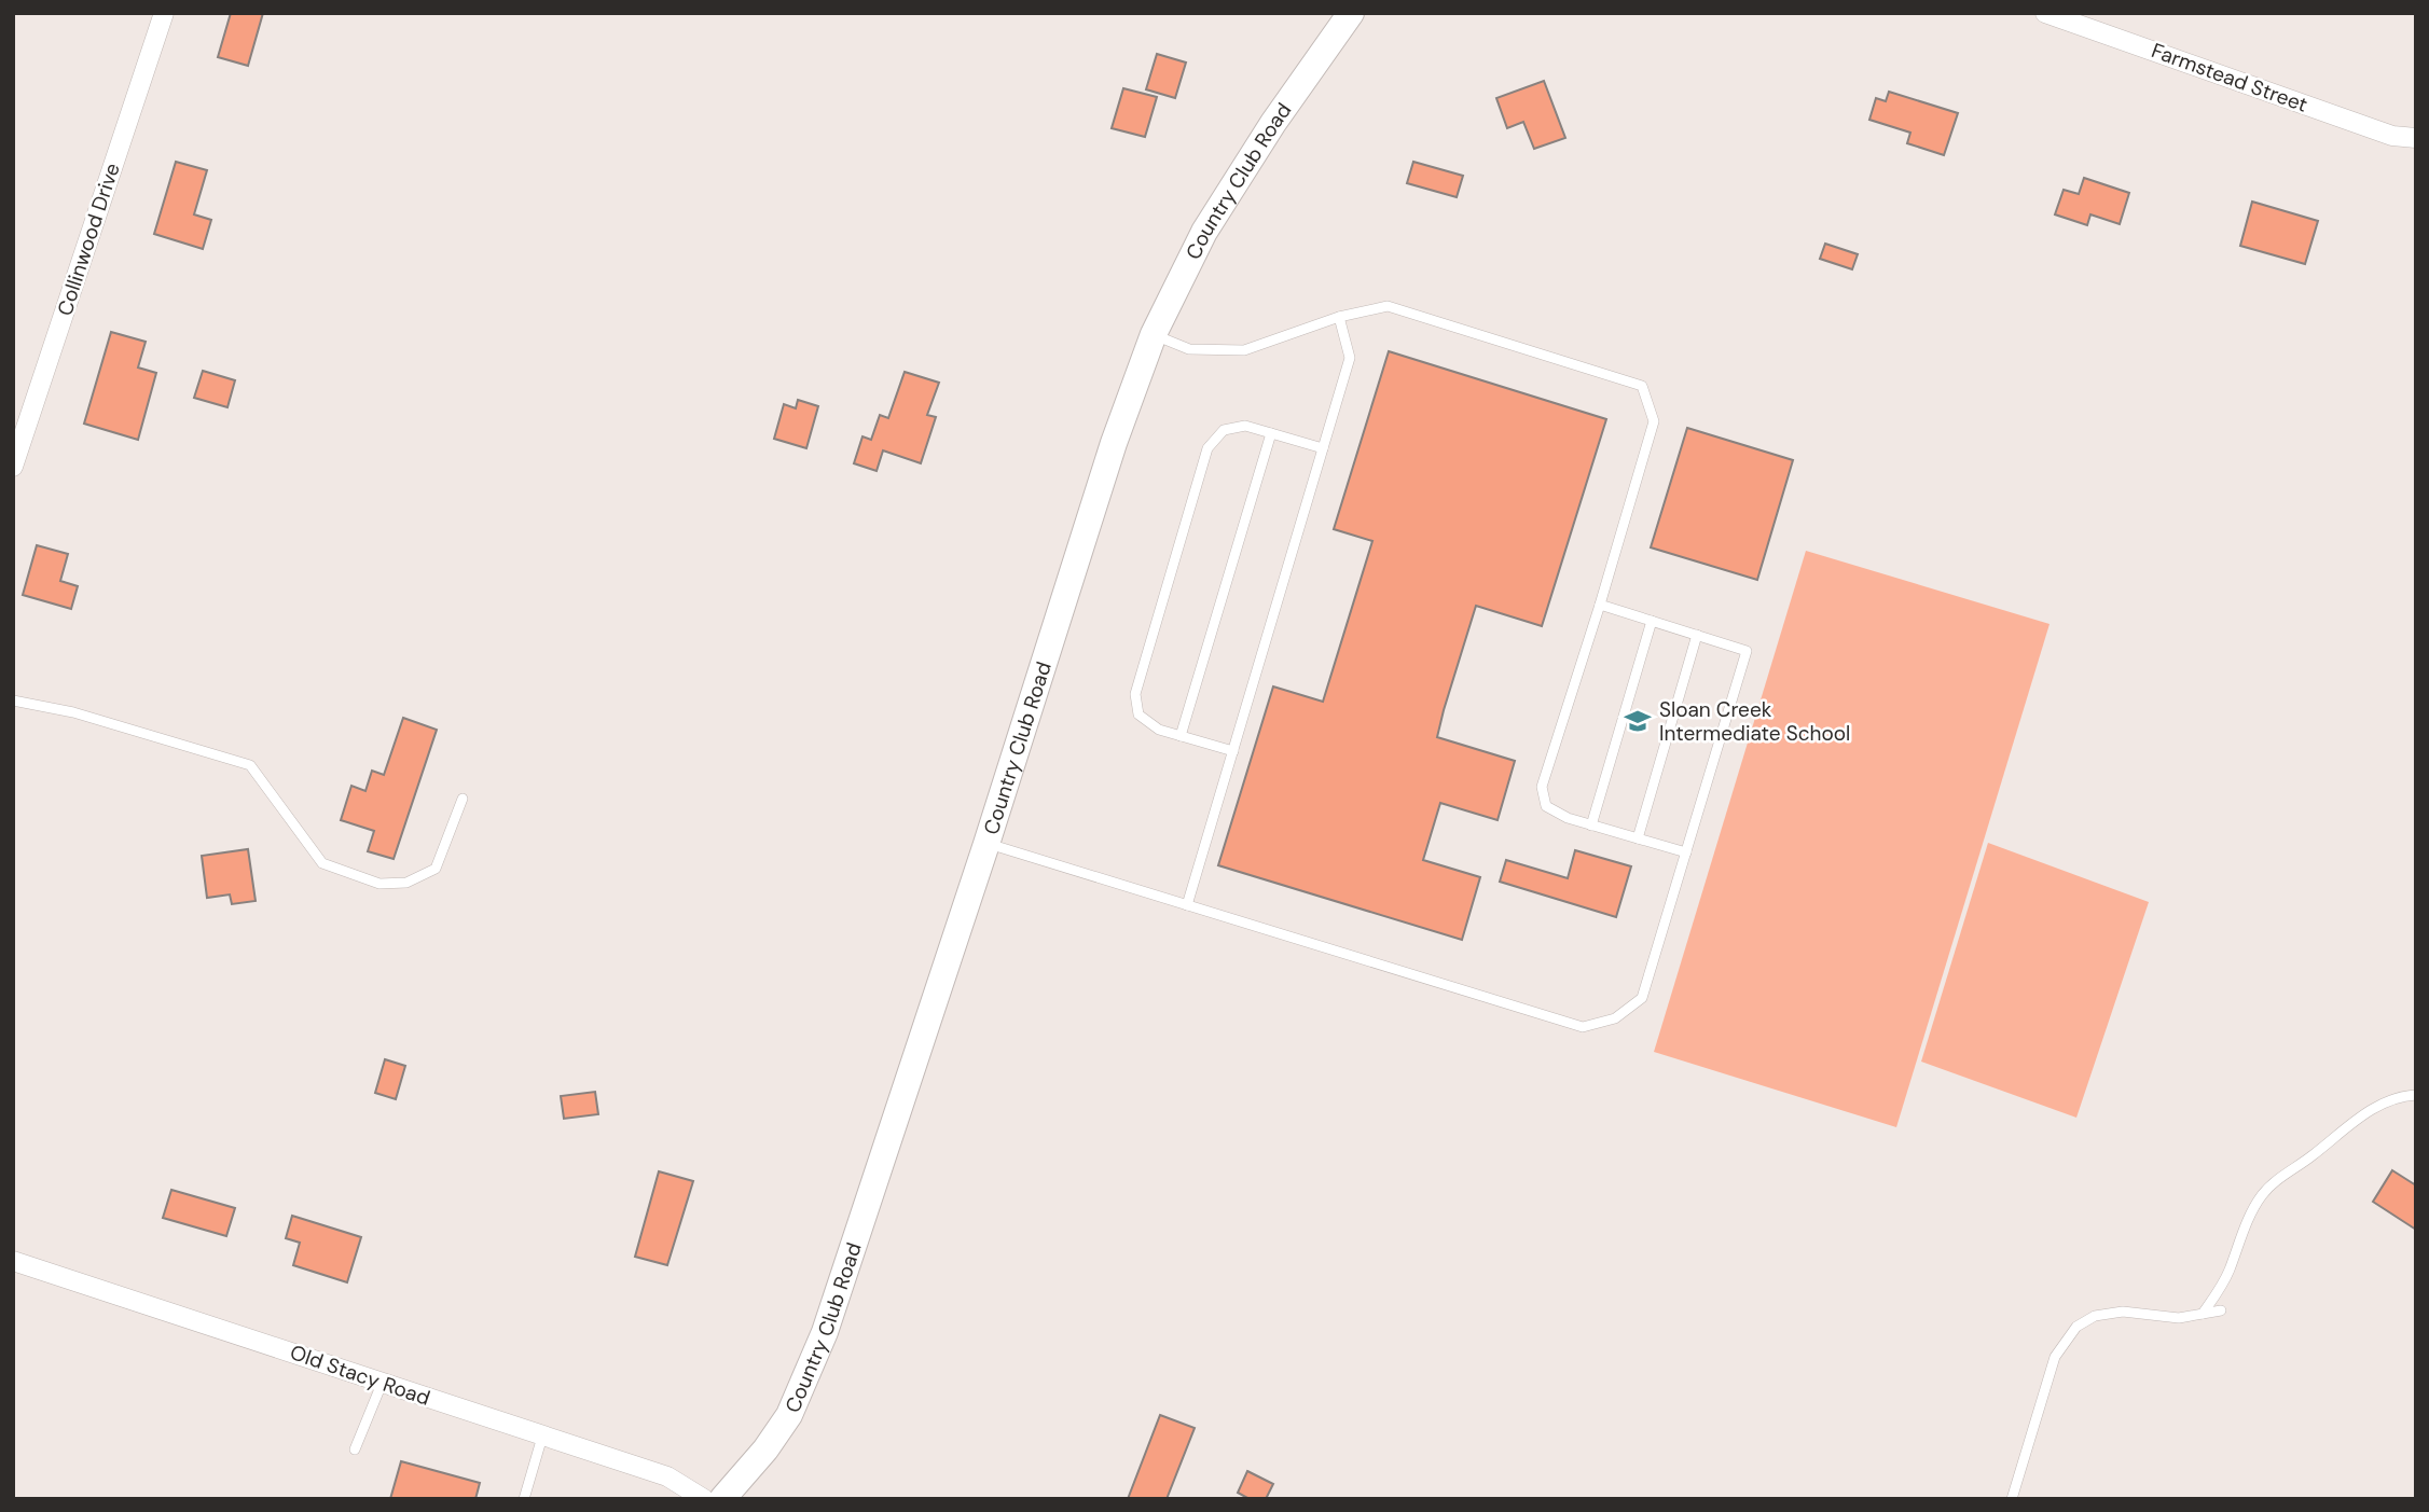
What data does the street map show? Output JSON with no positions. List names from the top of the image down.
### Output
{
  "streets": {
    "main road": ["Country Club Road"],
    "street": ["Farmstead Street", "Collinwood Drive", "Old Stacy Road"]
  },
  "places": {
    "school or university": ["Sloan Creek Intermediate School"]
  }
}
